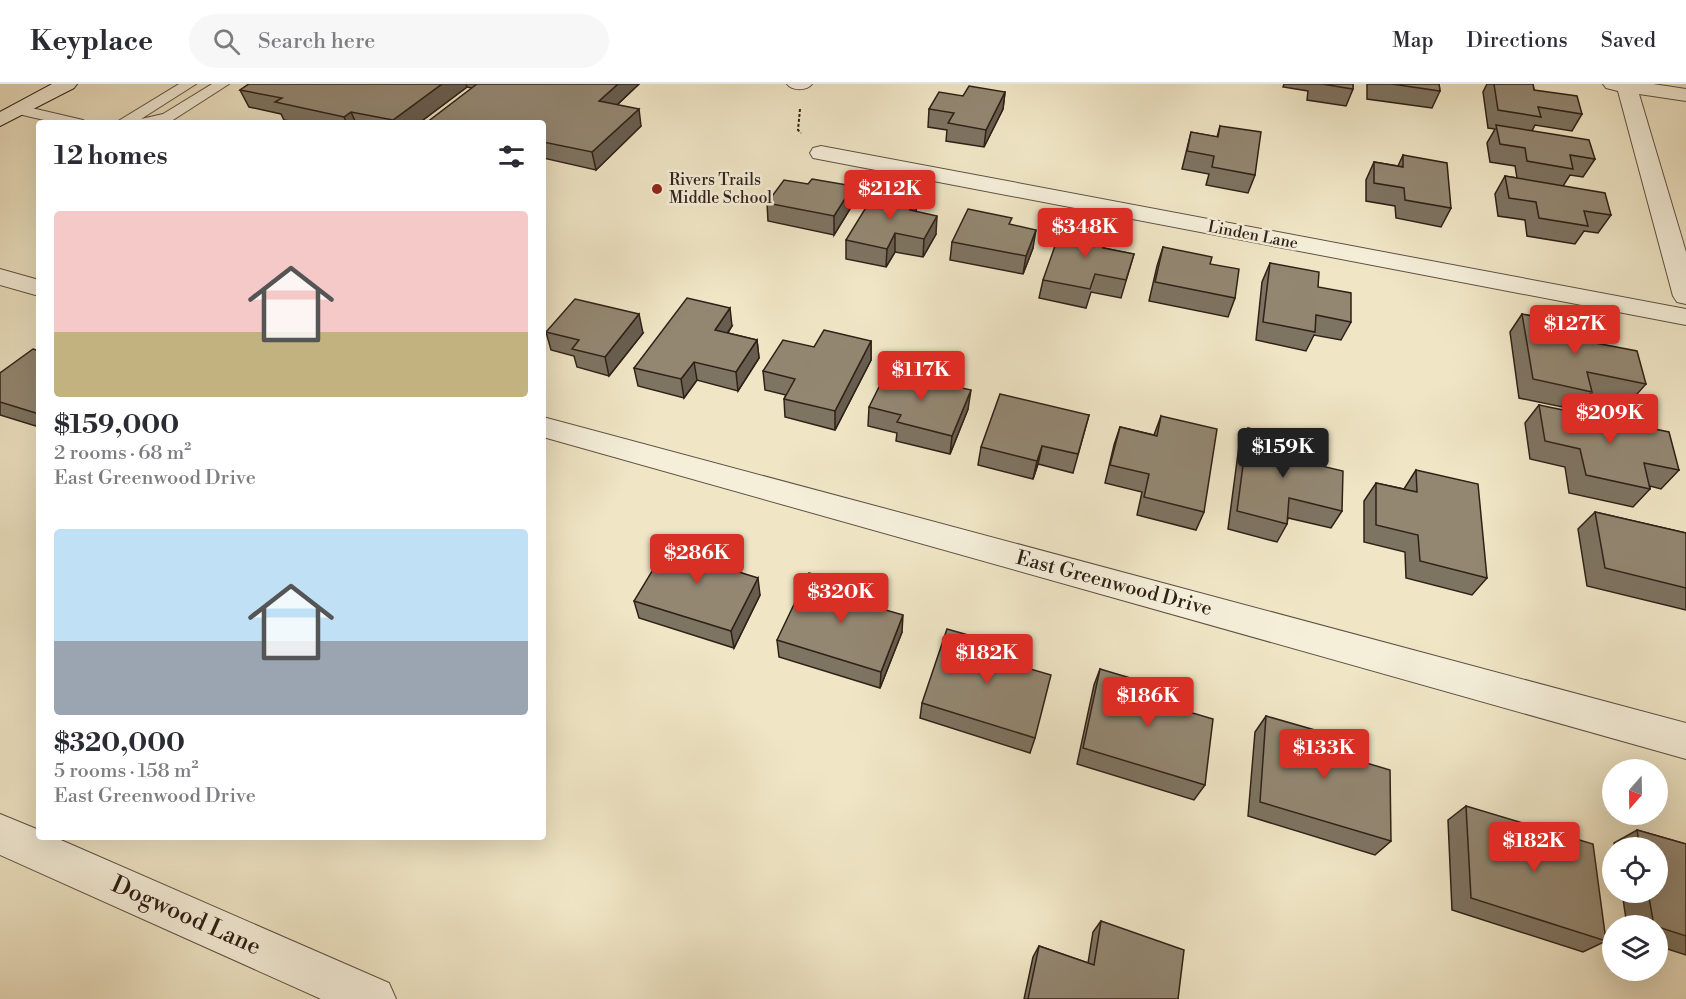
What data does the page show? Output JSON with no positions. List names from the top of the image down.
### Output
{
  "streets": {
    "street": ["Linden Lane", "East Greenwood Drive", "Dogwood Lane"]
  },
  "places": ["Rivers Trails Middle School"],
  "north": "bottom",
  "page": {
    "header": "Keyplace",
    "search": "Search here",
    "nav": ["Map", "Directions", "Saved"],
    "heading": "12 homes",
    "price": [
      "$212K",
      "$348K",
      "$127K",
      "$117K",
      "$209K",
      "$159K",
      "$286K",
      "$320K",
      "$182K",
      "$186K",
      "$133K",
      "$182K"
    ],
    "list": [
      {
        "name": "$159,000",
        "note": "2 rooms · 68 m² · East Greenwood Drive"
      },
      {
        "name": "$320,000",
        "note": "5 rooms · 158 m² · East Greenwood Drive"
      }
    ]
  }
}
